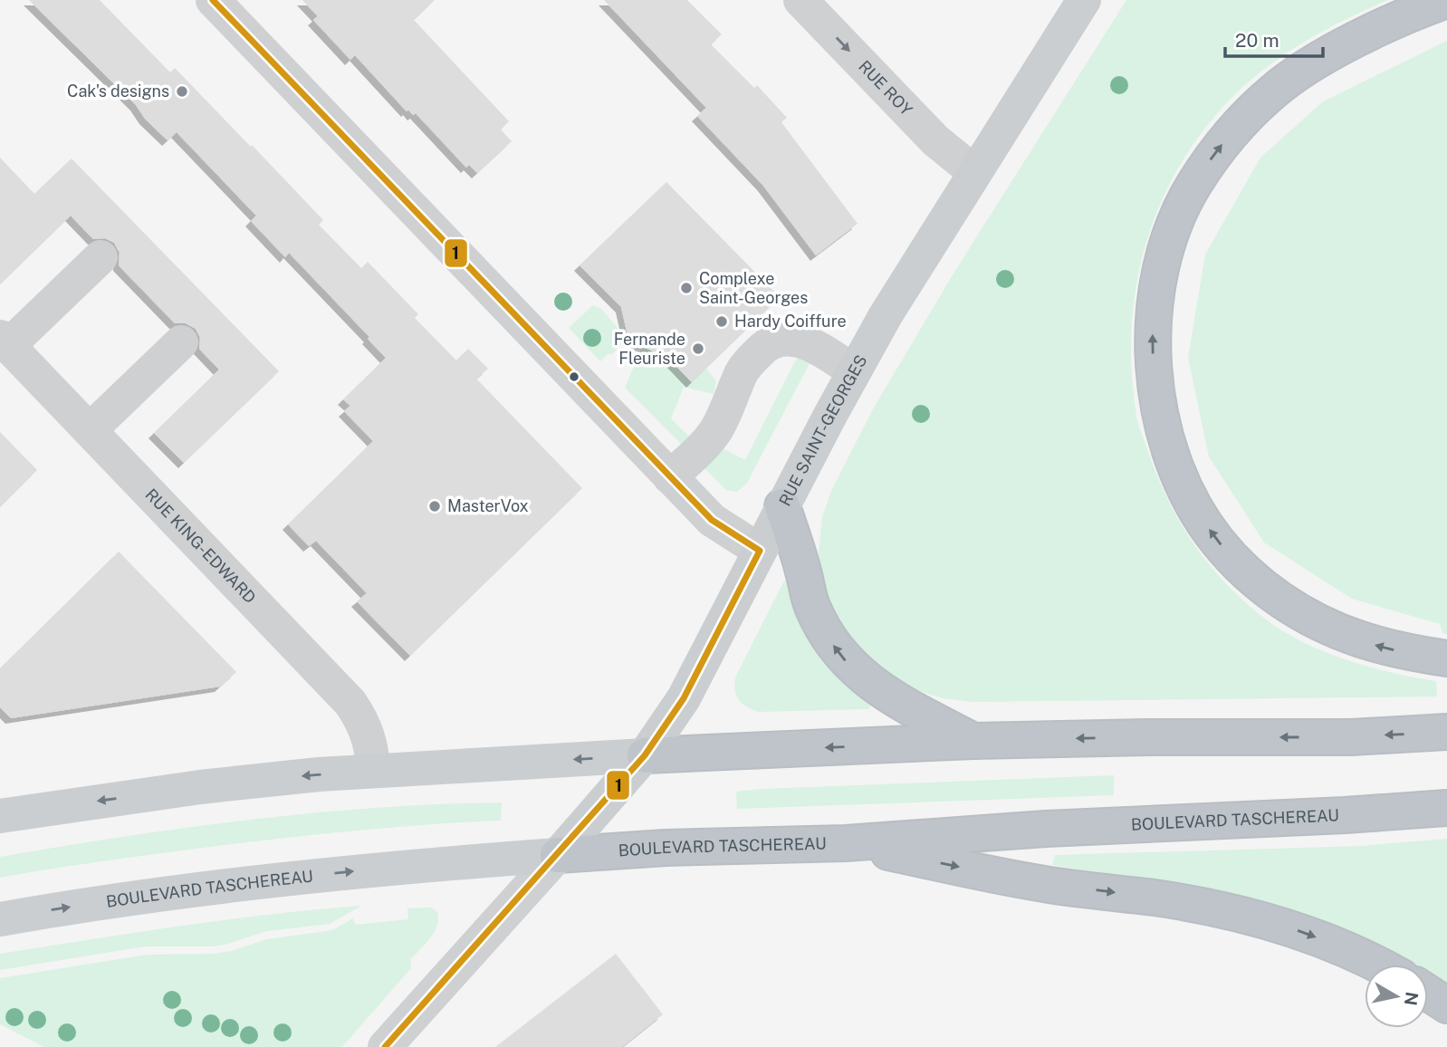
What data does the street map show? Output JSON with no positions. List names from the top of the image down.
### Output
{
  "streets": {
    "highway": ["BOULEVARD TASCHEREAU"],
    "main road": ["RUE SAINT-GEORGES"],
    "street": ["RUE ROY", "RUE KING-EDWARD"]
  },
  "crossings": [
    ["RUE ROY", "RUE SAINT-GEORGES"],
    ["RUE SAINT-GEORGES", "BOULEVARD TASCHEREAU"]
  ],
  "one_way": ["RUE ROY", "BOULEVARD TASCHEREAU"],
  "places": [
    "Cak's designs",
    "Complexe Saint-Georges",
    "Hardy Coiffure",
    "Fernande Fleuriste",
    "MasterVox"
  ],
  "lines": ["transit line 1"],
  "scale_bar": "20 m",
  "north": "right"
}
